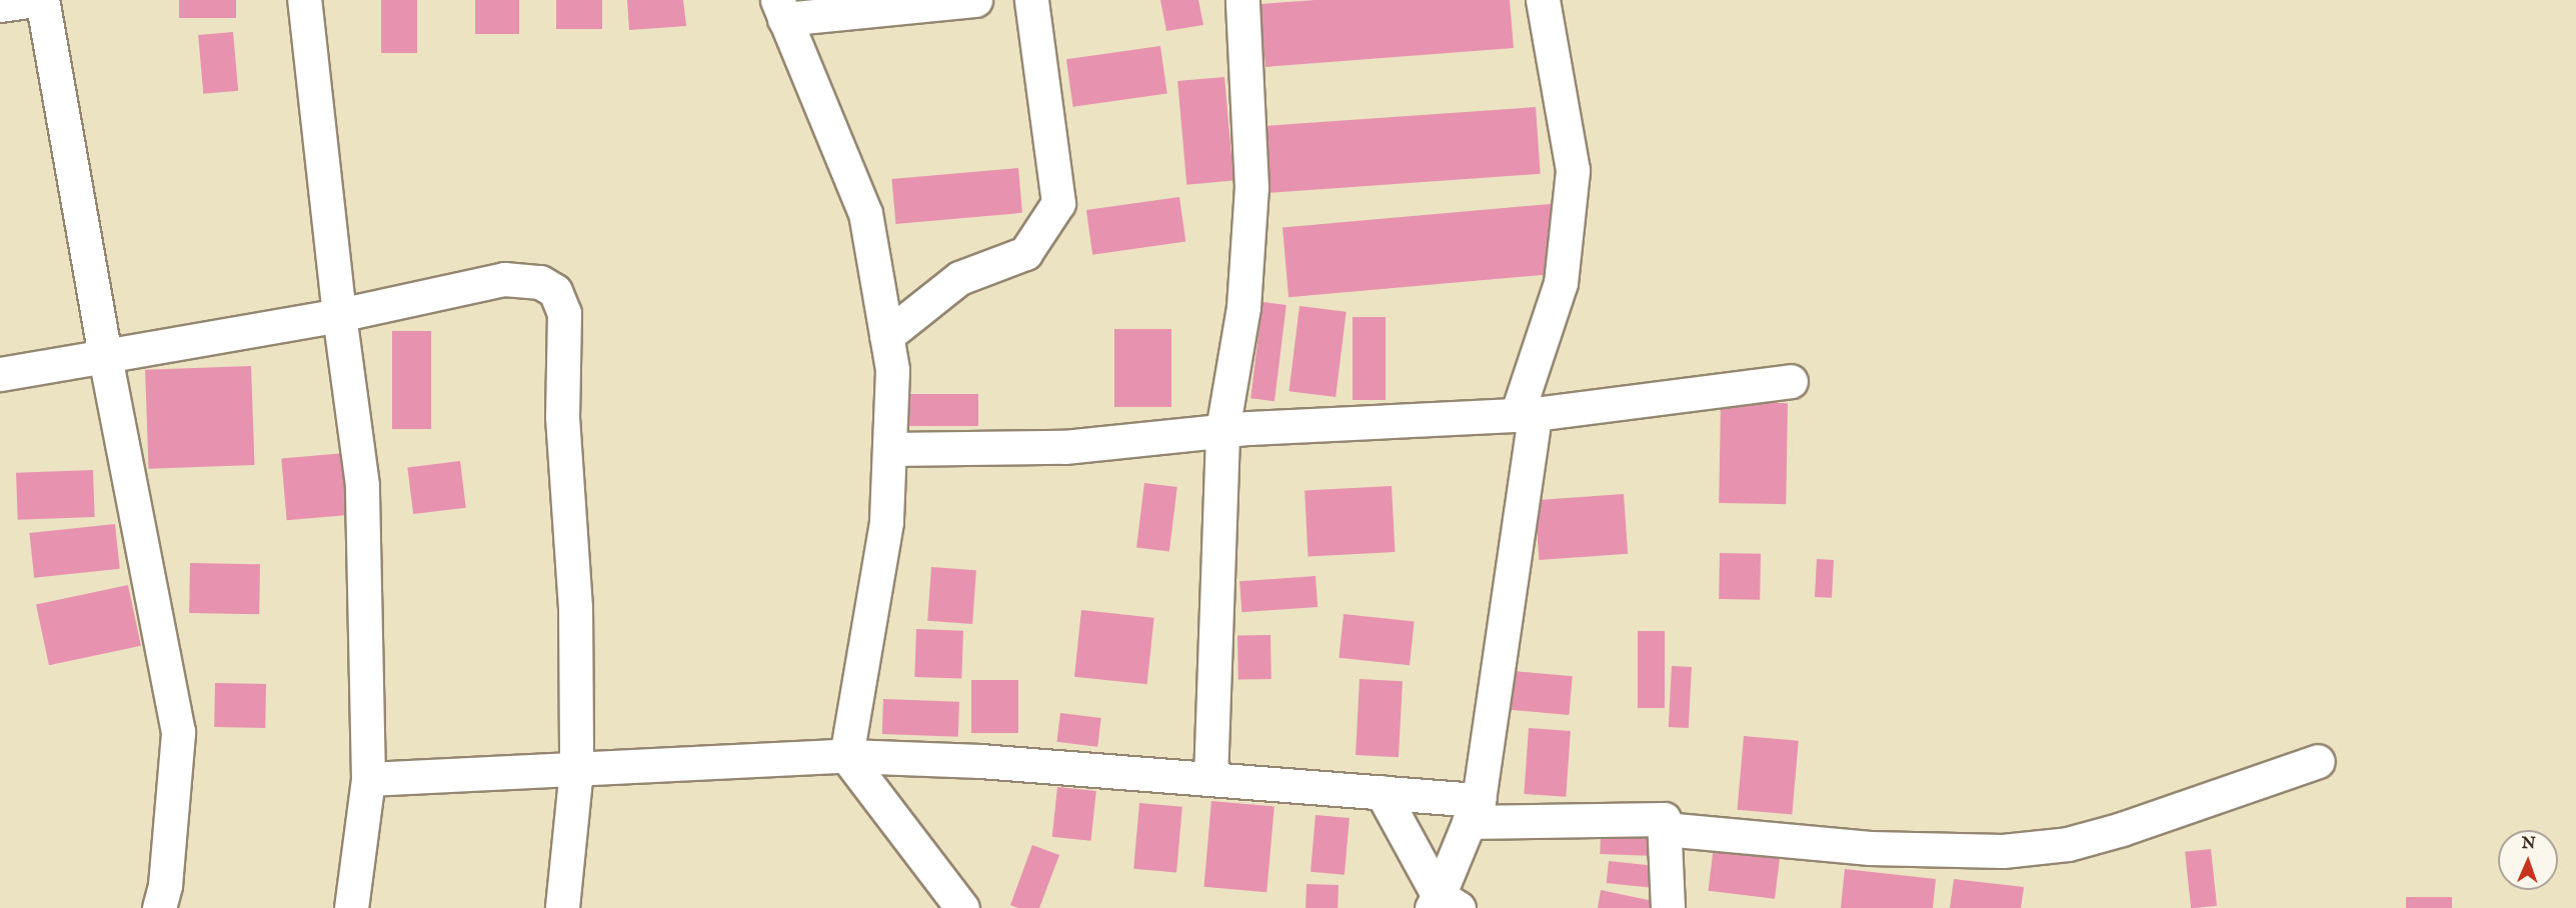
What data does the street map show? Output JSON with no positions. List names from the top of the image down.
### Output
{
  "north": "top"
}
